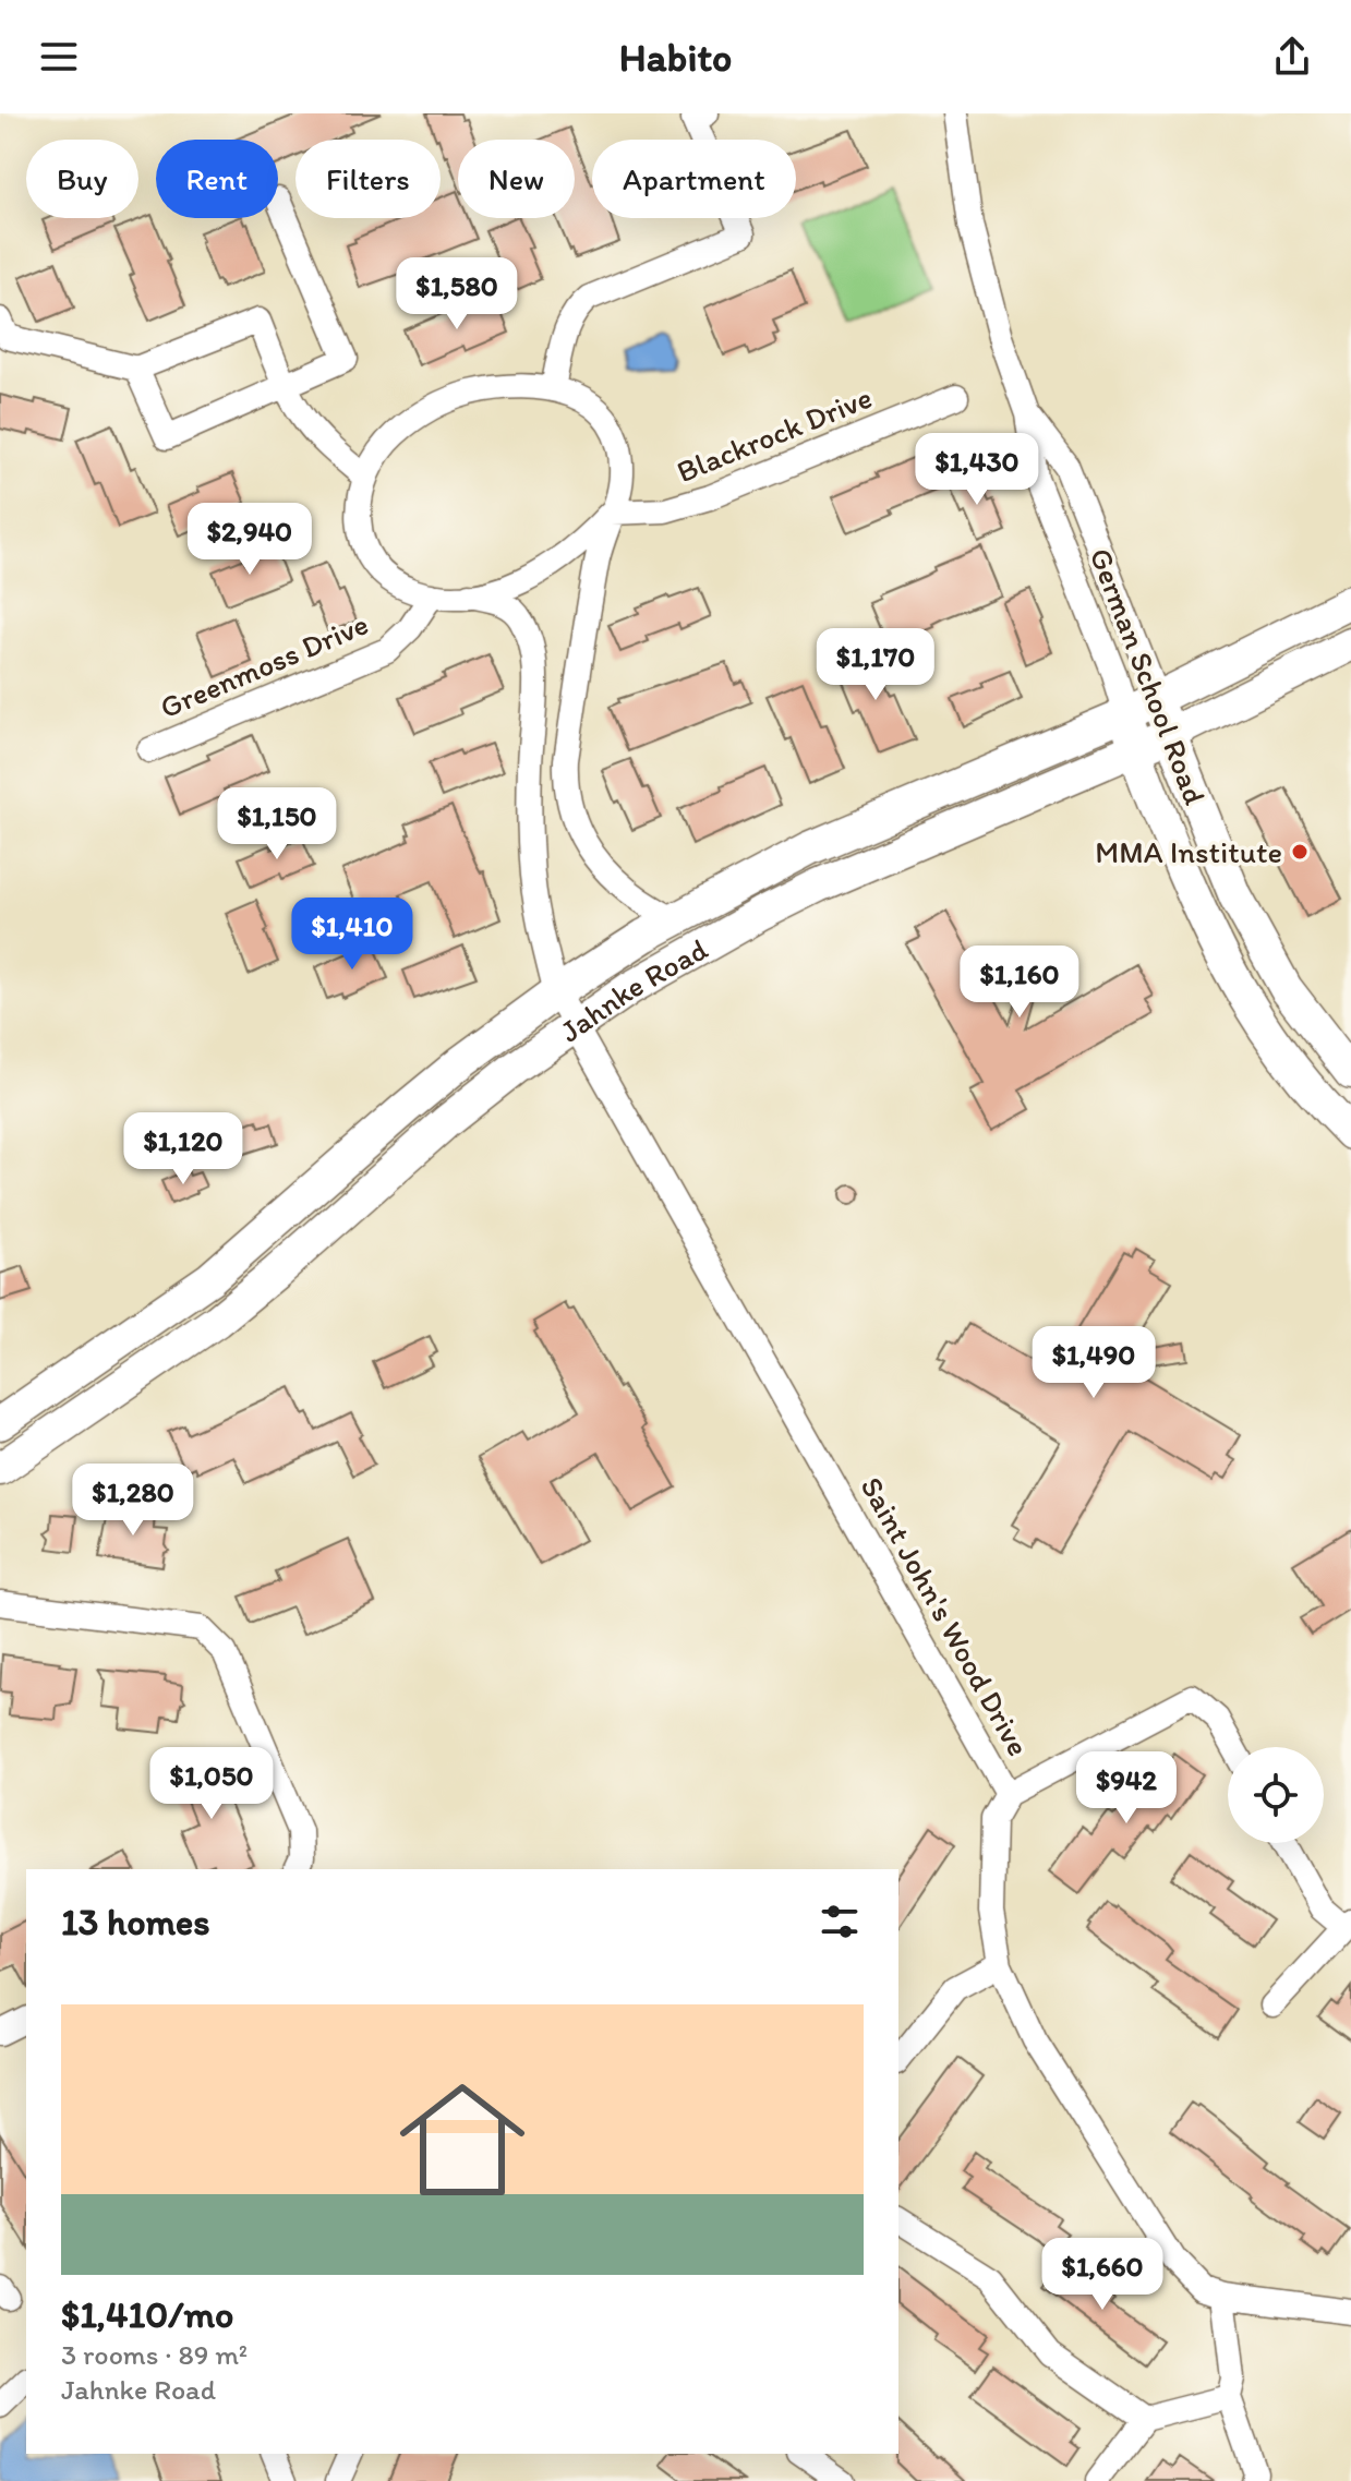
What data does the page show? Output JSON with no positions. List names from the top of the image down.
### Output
{
  "streets": {
    "main road": ["German School Road", "Jahnke Road"],
    "street": ["Blackrock Drive", "Greenmoss Drive", "Saint John's Wood Drive"]
  },
  "crossings": [
    ["Blackrock Drive", "Greenmoss Drive"],
    ["Blackrock Drive", "Saint John's Wood Drive"],
    ["Greenmoss Drive", "Saint John's Wood Drive"],
    ["German School Road", "Jahnke Road"],
    ["Jahnke Road", "Saint John's Wood Drive"]
  ],
  "places": ["MMA Institute"],
  "page": {
    "header": "Habito",
    "chip": [
      "Buy",
      "Rent",
      "Filters",
      "New",
      "Apartment"
    ],
    "price": [
      "$1,580",
      "$1,430",
      "$2,940",
      "$1,170",
      "$1,150",
      "$1,410",
      "$1,160",
      "$1,120",
      "$1,490",
      "$1,280",
      "$1,050",
      "$942",
      "$1,660"
    ],
    "heading": "13 homes",
    "list": [
      {
        "name": "$1,410/mo",
        "note": "3 rooms · 89 m² · Jahnke Road"
      }
    ]
  }
}
